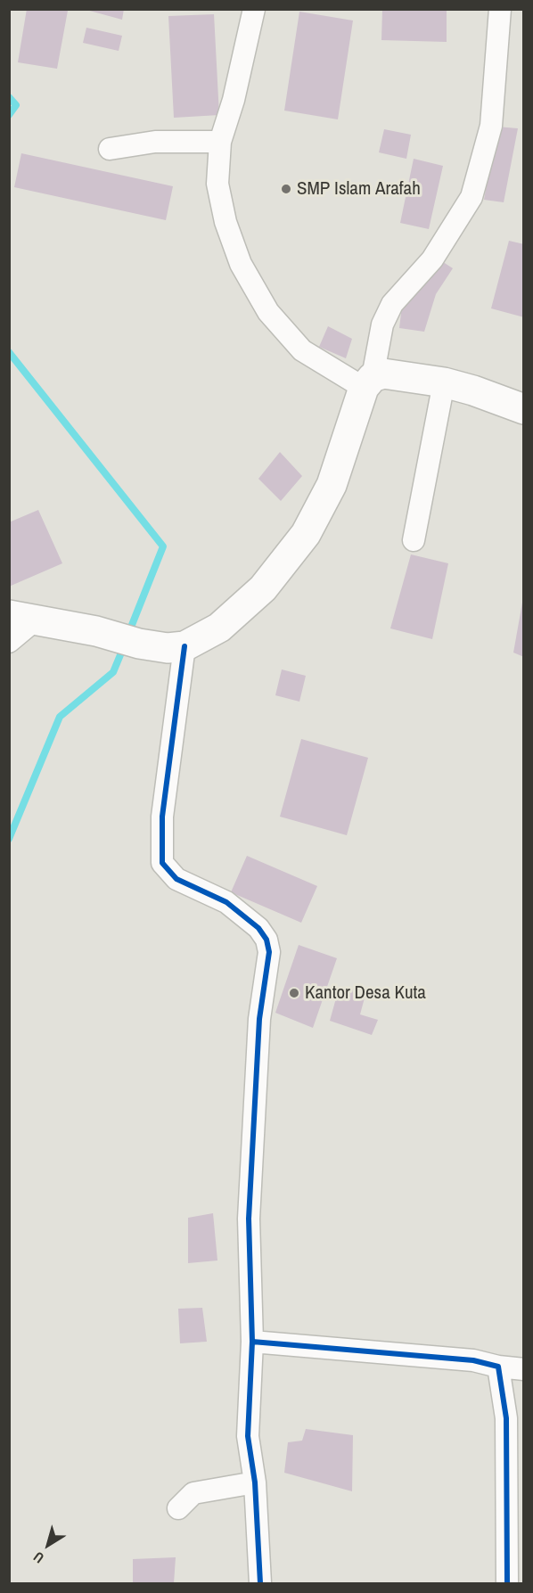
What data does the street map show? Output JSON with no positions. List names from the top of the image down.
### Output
{
  "places": ["SMP Islam Arafah", "Kantor Desa Kuta"],
  "north": "bottom left"
}
